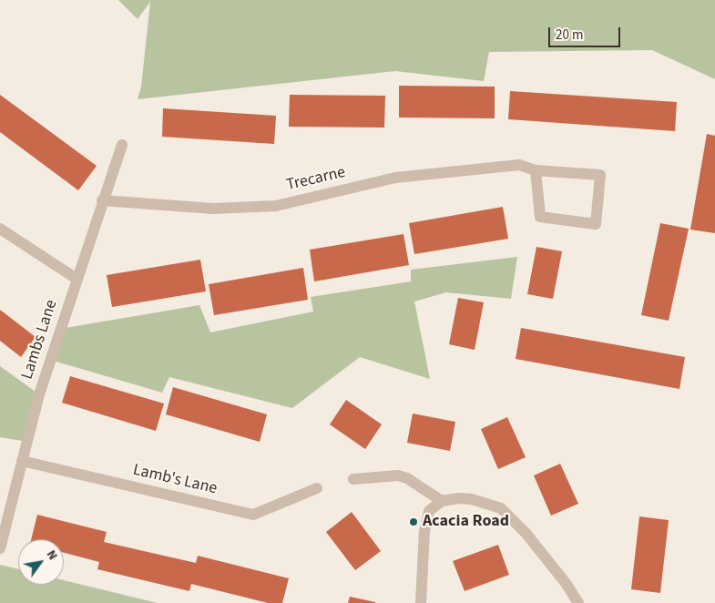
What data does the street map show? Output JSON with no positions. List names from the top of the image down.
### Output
{
  "streets": {
    "street": ["Trecarne", "Lambs Lane", "Lamb's Lane"]
  },
  "crossings": [
    ["Trecarne", "Lambs Lane"],
    ["Lambs Lane", "Lamb's Lane"]
  ],
  "places": ["Acacia Road"],
  "scale_bar": "20 m",
  "north": "top right"
}
